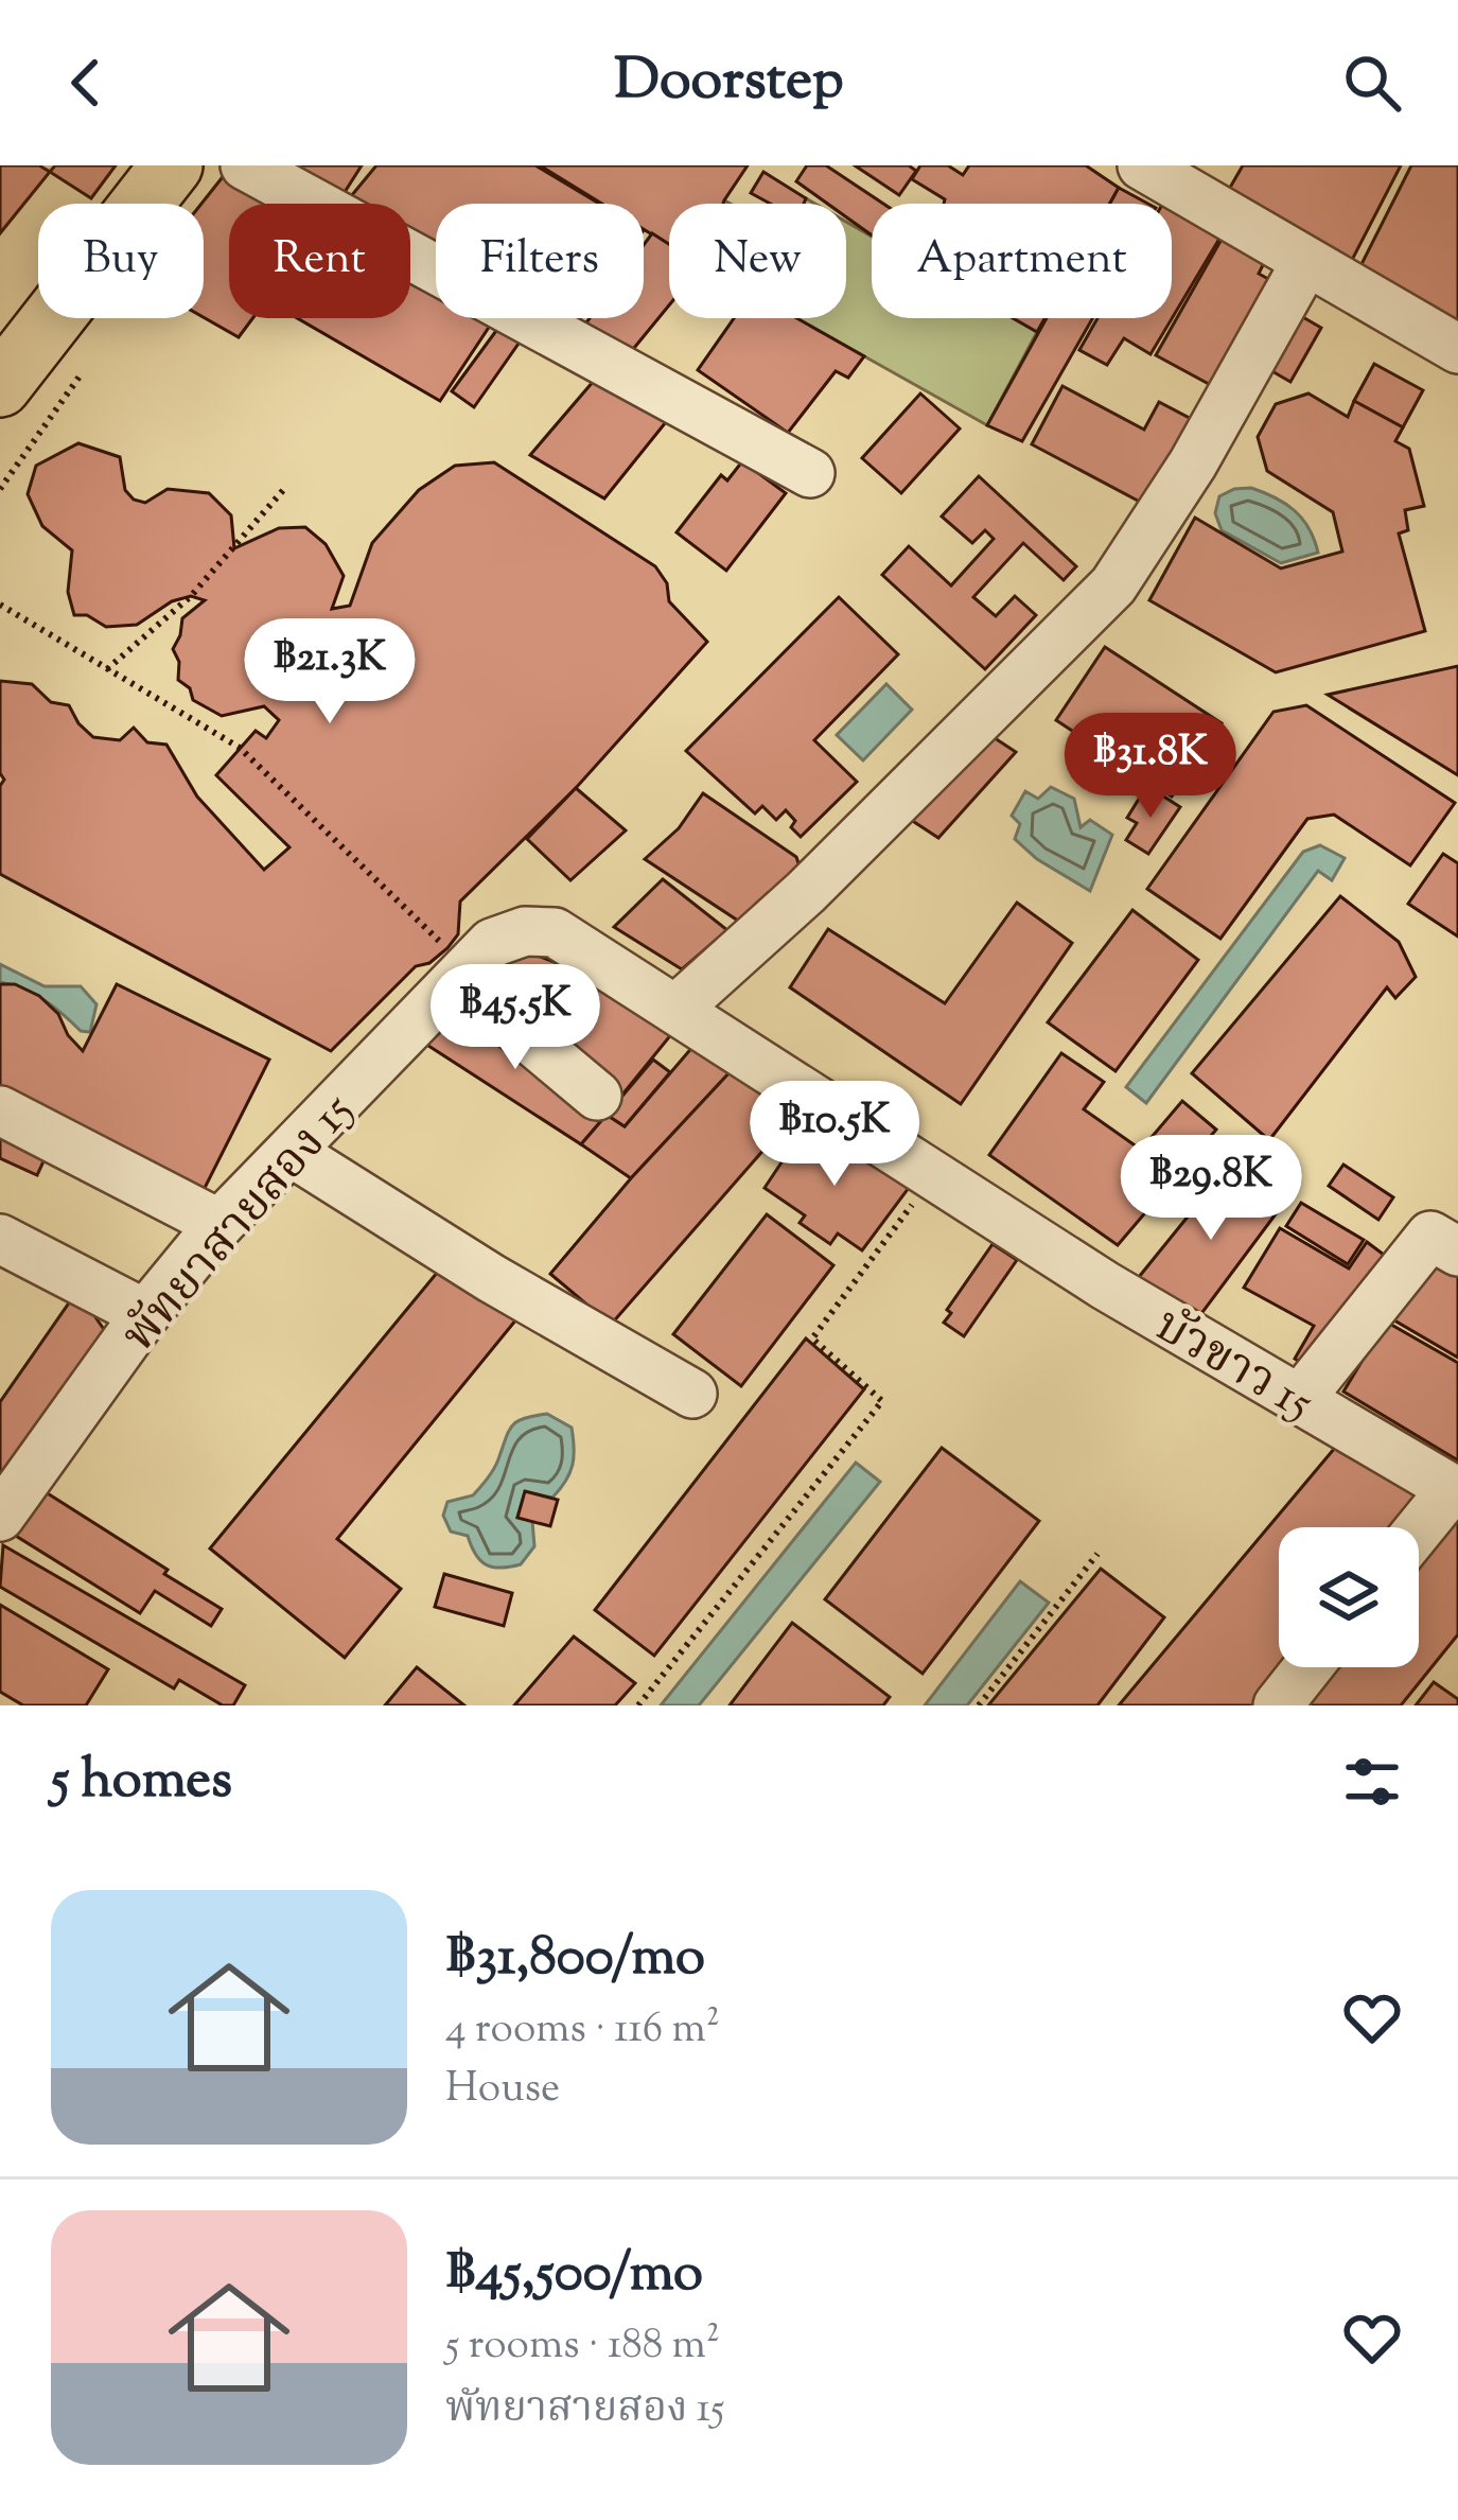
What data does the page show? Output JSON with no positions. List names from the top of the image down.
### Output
{
  "streets": {
    "street": ["พัทยาสายสอง 15", "บัวขาว 15"]
  },
  "crossings": [
    ["พัทยาสายสอง 15", "บัวขาว 15"]
  ],
  "page": {
    "header": "Doorstep",
    "chip": [
      "Buy",
      "Rent",
      "Filters",
      "New",
      "Apartment"
    ],
    "price": [
      "฿21.3K",
      "฿31.8K",
      "฿45.5K",
      "฿10.5K",
      "฿29.8K"
    ],
    "heading": "5 homes",
    "list": [
      {
        "name": "฿31,800/mo",
        "note": "4 rooms · 116 m² · House"
      },
      {
        "name": "฿45,500/mo",
        "note": "5 rooms · 188 m² · พัทยาสายสอง 15"
      }
    ]
  }
}
